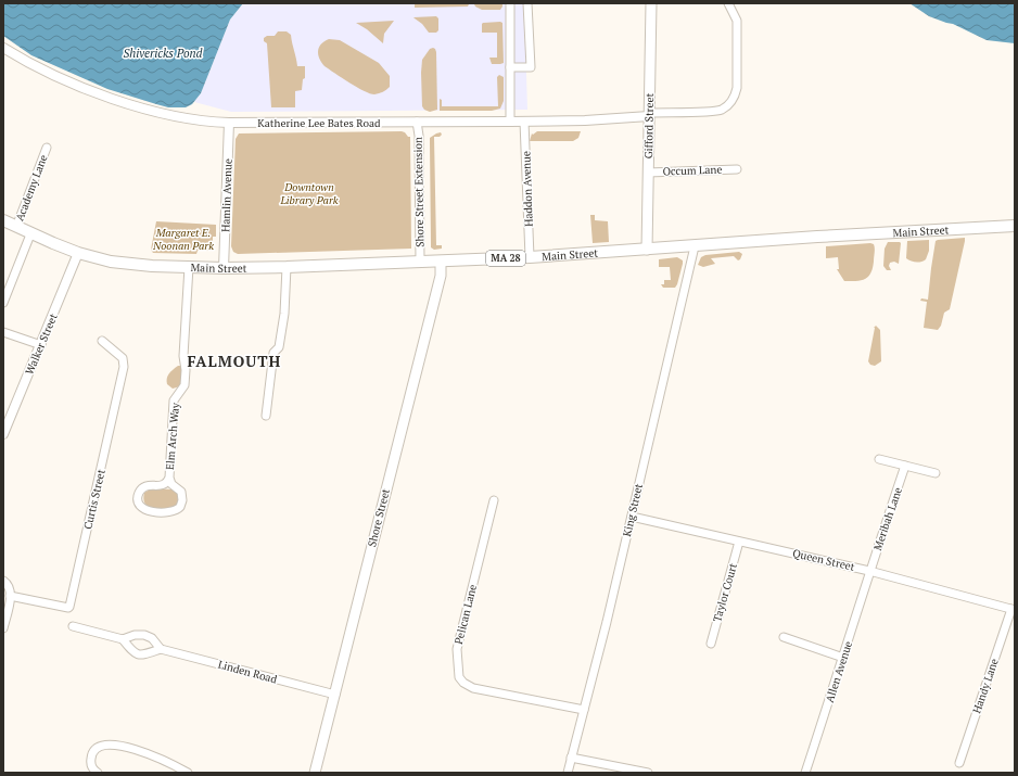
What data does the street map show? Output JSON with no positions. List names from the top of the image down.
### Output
{
  "streets": {
    "main road": [
      "Gifford Street",
      "Main Street",
      "MA 28",
      "Shore Street"
    ],
    "street": [
      "Katherine Lee Bates Road",
      "Occum Lane",
      "Academy Lane",
      "Haddon Avenue",
      "Shore Street Extension",
      "Hamlin Avenue",
      "Walker Street",
      "Elm Arch Way",
      "Curtis Street",
      "King Street",
      "Meribah Lane",
      "Queen Street",
      "Taylor Court",
      "Pelican Lane",
      "Linden Road",
      "Allen Avenue",
      "Handy Lane"
    ]
  },
  "crossings": [
    ["Katherine Lee Bates Road", "Gifford Street"],
    ["Katherine Lee Bates Road", "Haddon Avenue"],
    ["Katherine Lee Bates Road", "Shore Street Extension"],
    ["Katherine Lee Bates Road", "Hamlin Avenue"],
    ["Gifford Street", "Occum Lane"],
    ["Gifford Street", "Main Street"],
    ["Academy Lane", "Main Street"],
    ["Haddon Avenue", "Main Street"],
    ["Shore Street Extension", "Main Street"],
    ["Hamlin Avenue", "Main Street"],
    ["Main Street", "Walker Street"],
    ["Main Street", "Elm Arch Way"],
    ["Main Street", "King Street"],
    ["Main Street", "Shore Street"],
    ["King Street", "Queen Street"],
    ["King Street", "Pelican Lane"],
    ["Shore Street", "Linden Road"],
    ["Meribah Lane", "Queen Street"],
    ["Meribah Lane", "Allen Avenue"],
    ["Queen Street", "Taylor Court"],
    ["Queen Street", "Allen Avenue"],
    ["Queen Street", "Handy Lane"]
  ],
  "districts": ["FALMOUTH"],
  "water": ["Shivericks Pond"],
  "parks": ["Downtown Library Park", "Margaret E. Noonan Park"]
}
